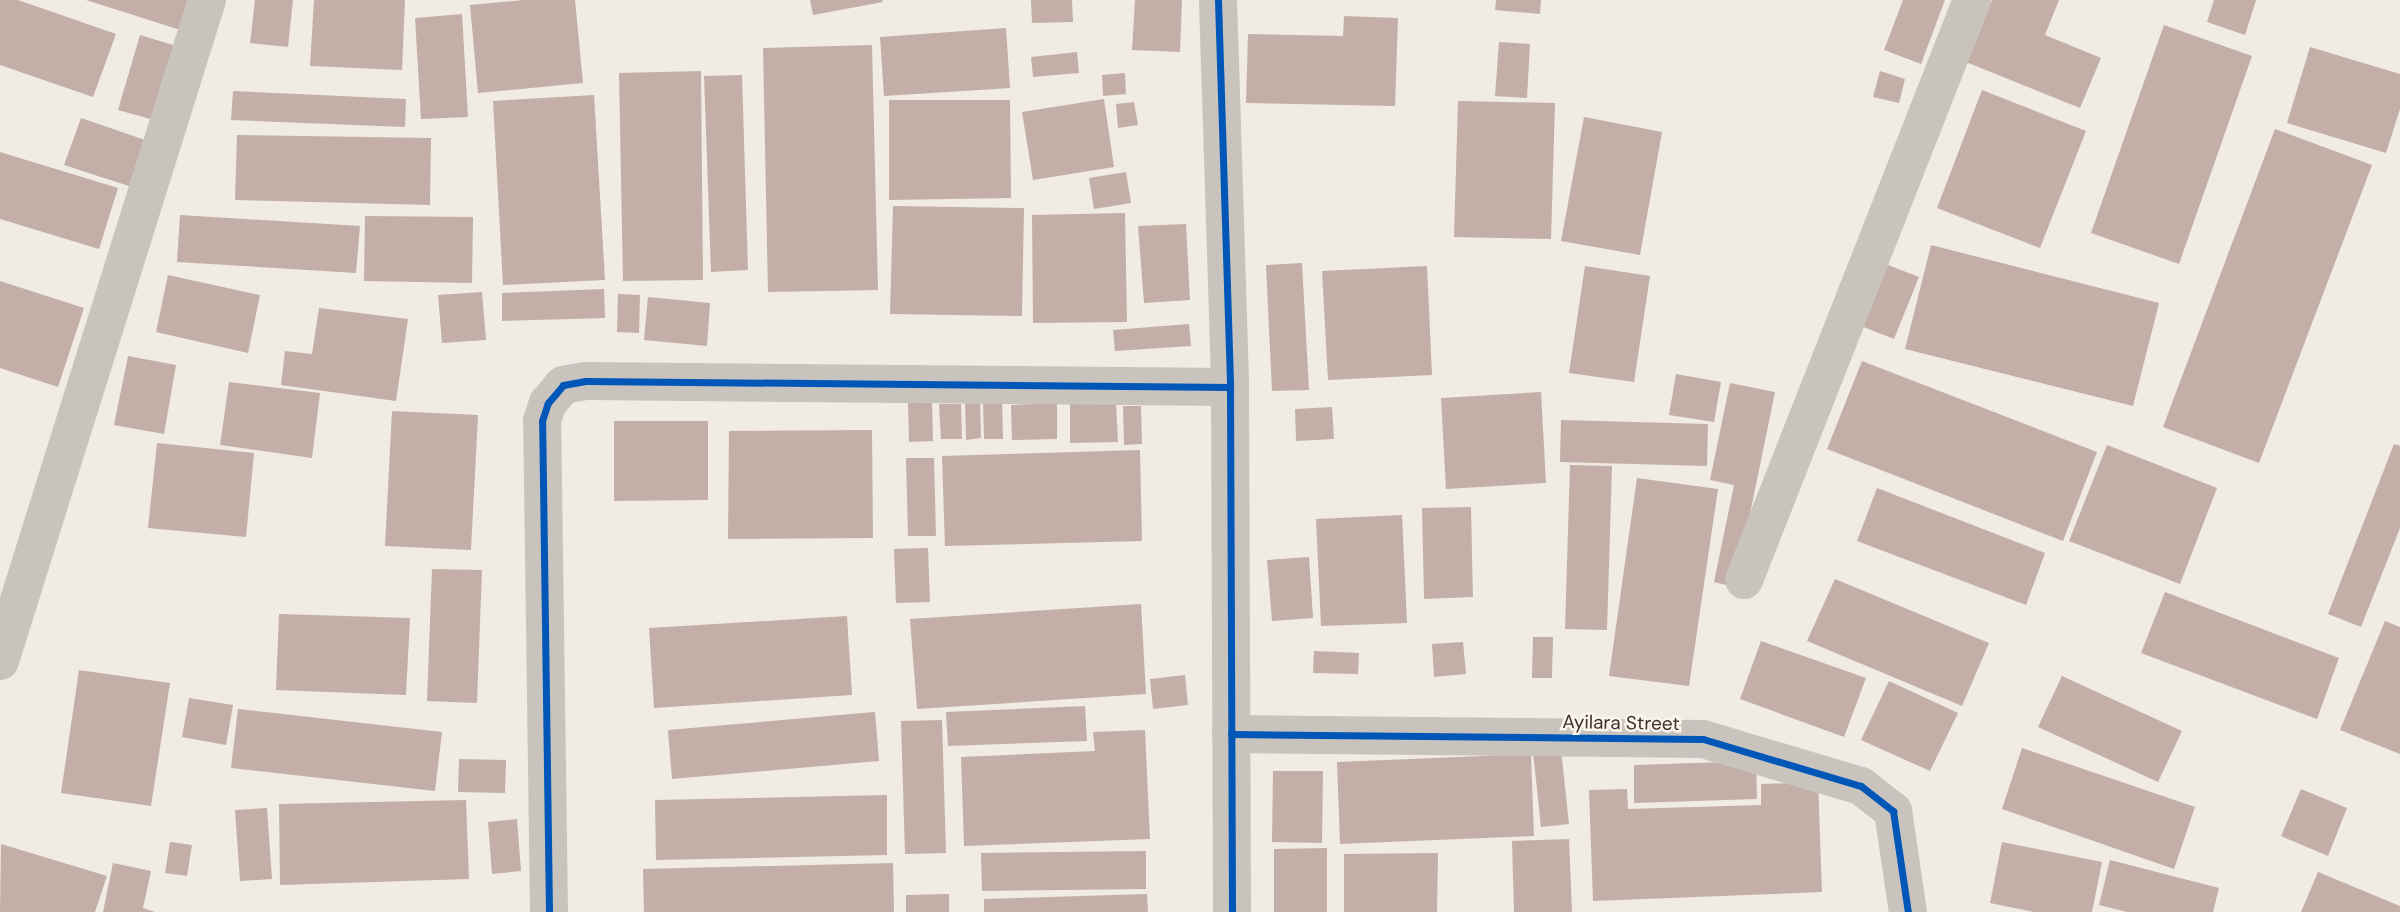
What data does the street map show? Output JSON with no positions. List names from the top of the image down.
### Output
{
  "streets": {
    "street": ["Ayilara Street"]
  }
}
